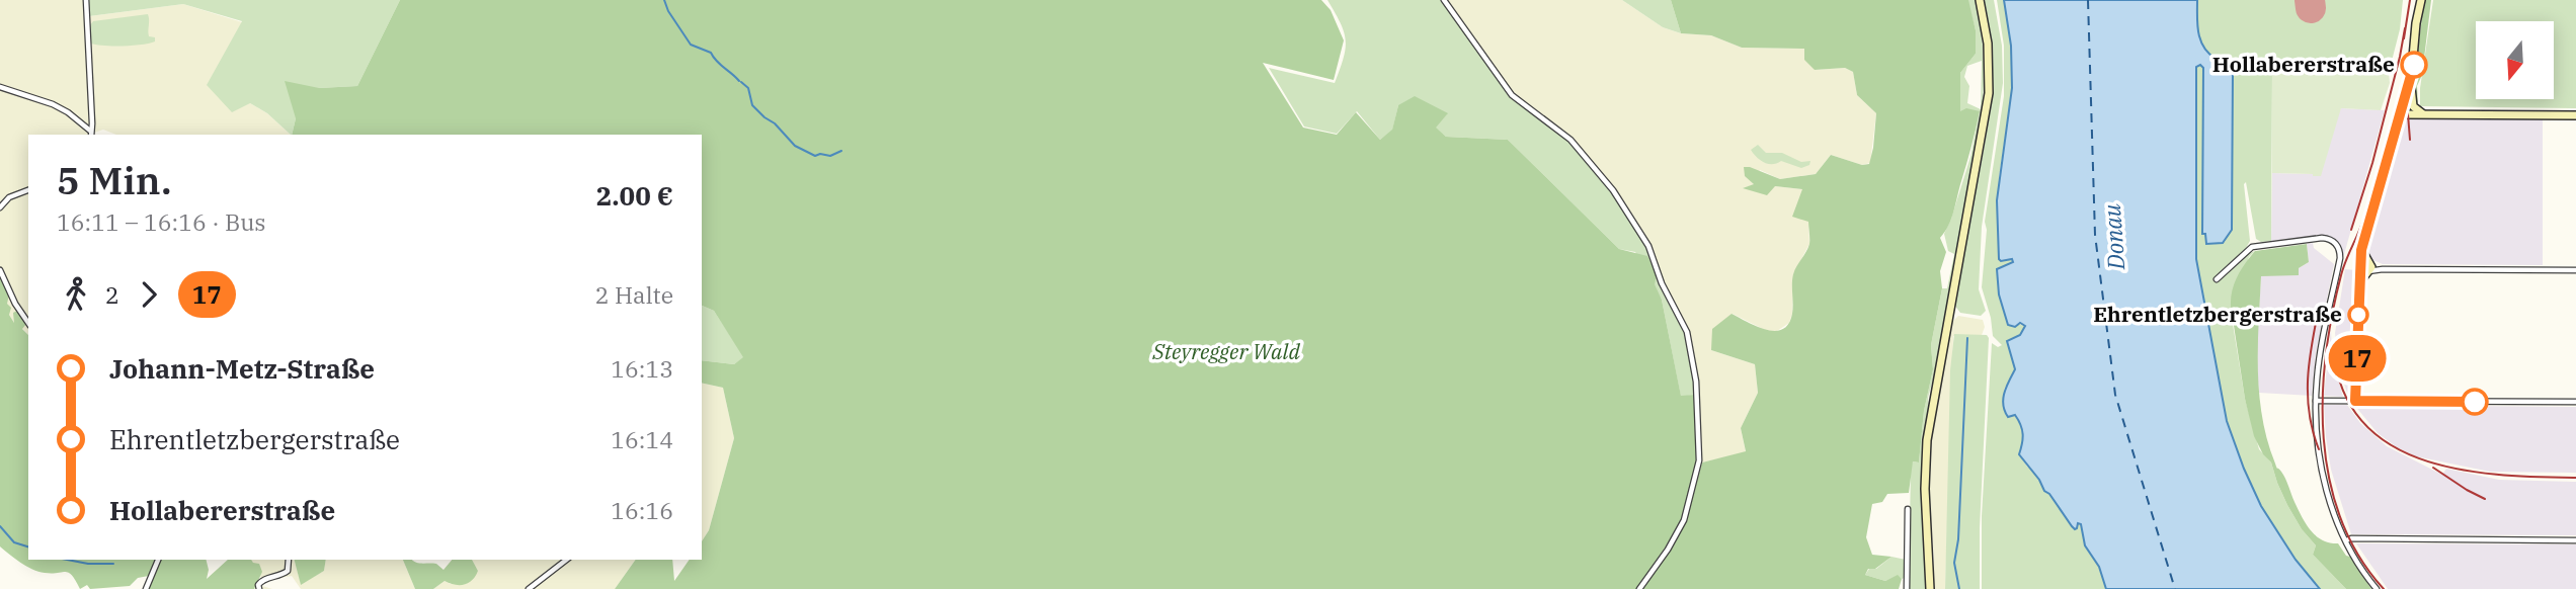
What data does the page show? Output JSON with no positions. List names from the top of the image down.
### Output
{
  "water": ["Donau"],
  "parks": ["Steyregger Wald"],
  "places": ["Hollabererstraße", "Ehrentletzbergerstraße"],
  "lines": ["bus line 17"],
  "north": "bottom",
  "page": {
    "on_map": "17",
    "heading": ["5 Min.", "16:11 – 16:16 · Bus", "2.00 €"],
    "legs": ["2", "17", "2 Halte"],
    "list": [
      {
        "name": "Johann-Metz-Straße",
        "value": "16:13"
      },
      {
        "name": "Ehrentletzbergerstraße",
        "value": "16:14"
      },
      {
        "name": "Hollabererstraße",
        "value": "16:16"
      }
    ]
  }
}
